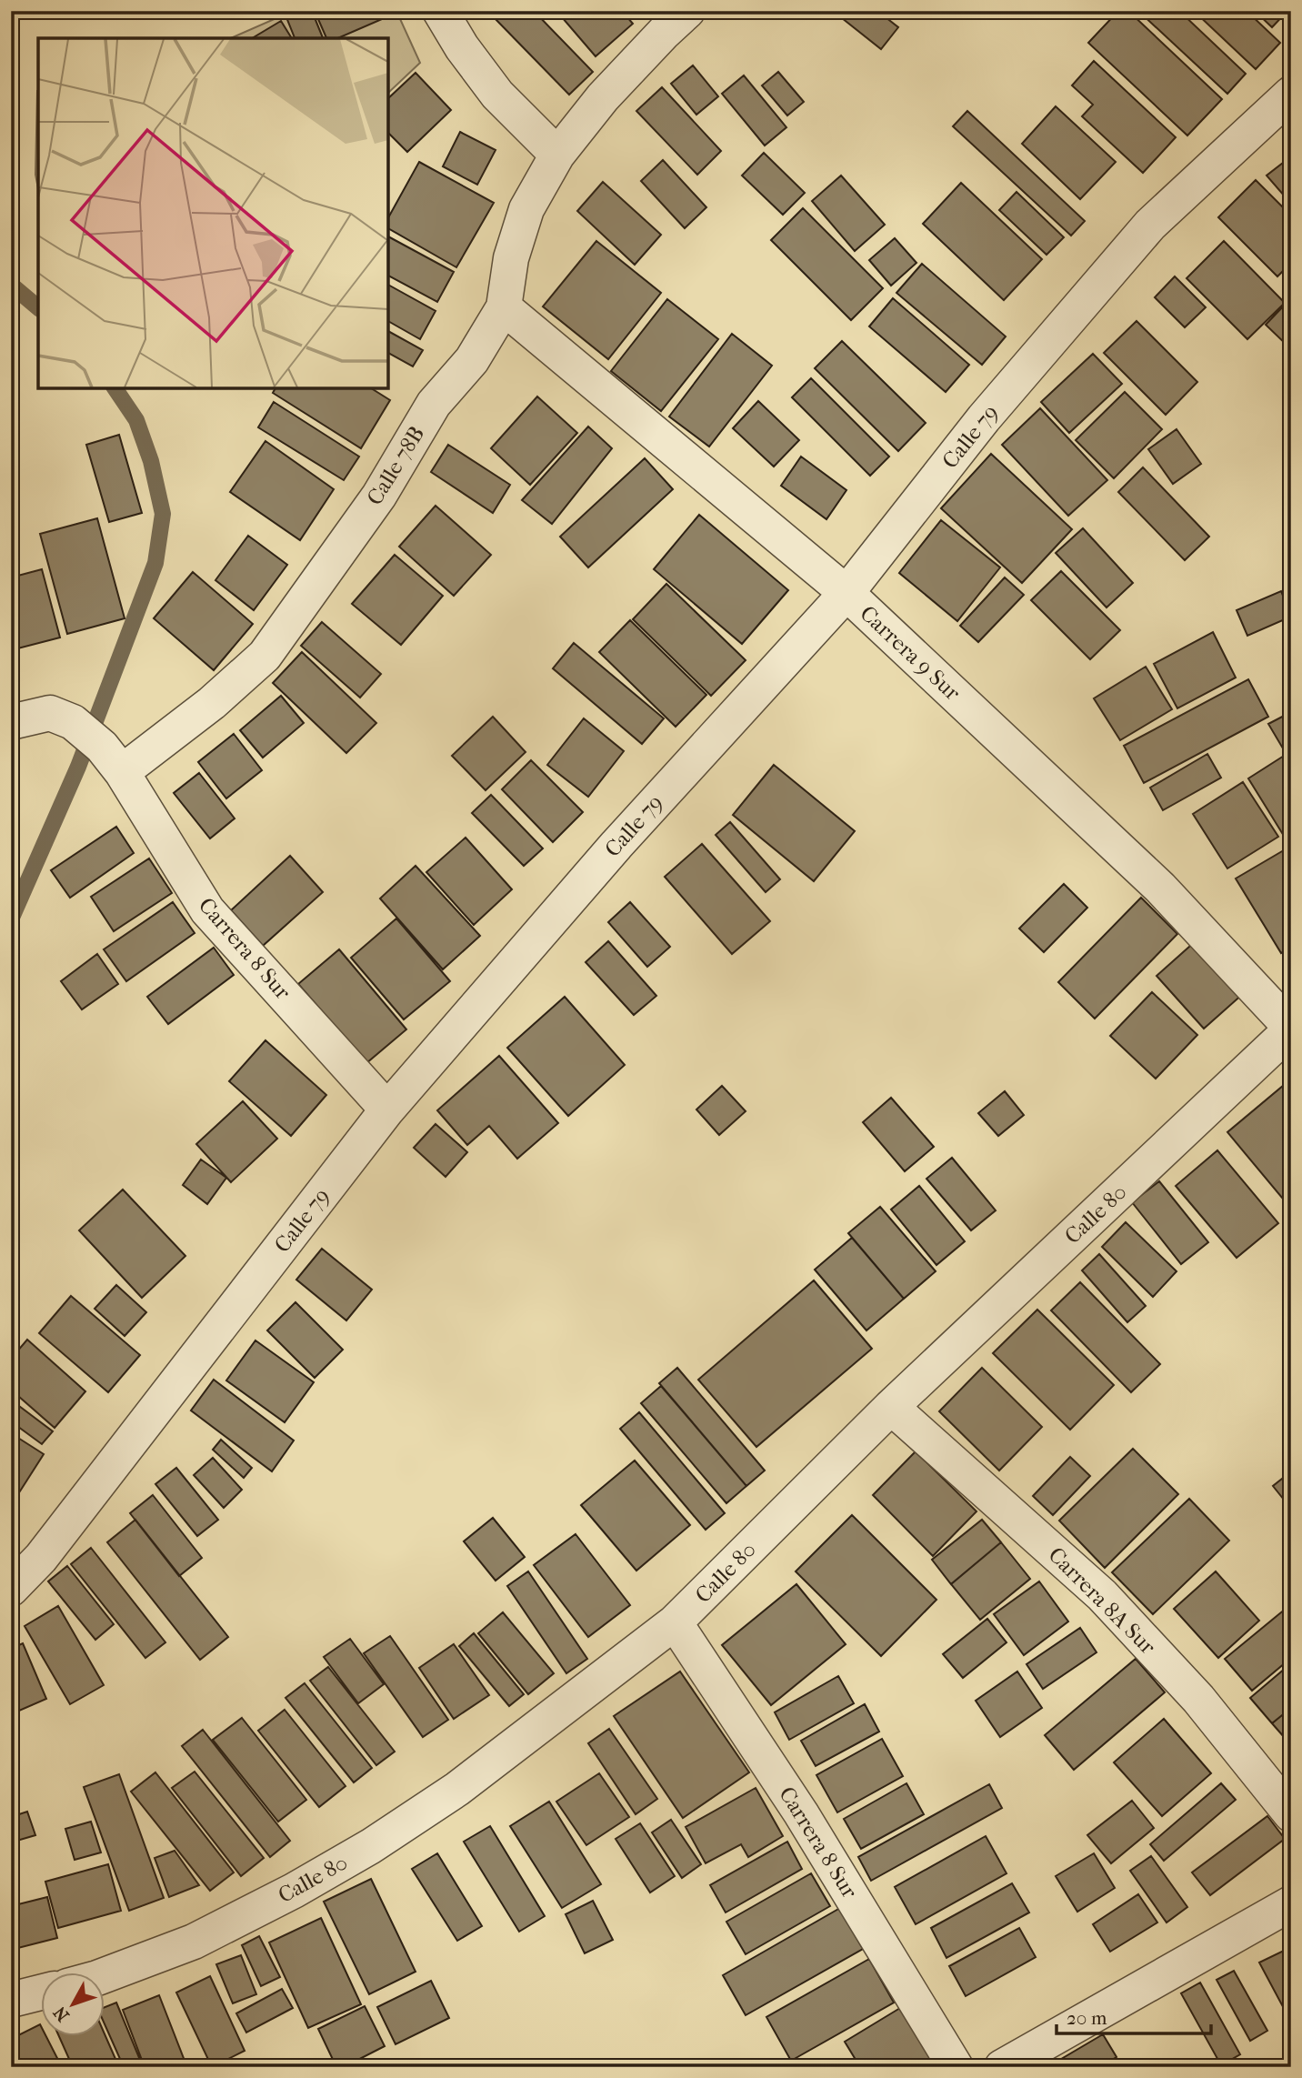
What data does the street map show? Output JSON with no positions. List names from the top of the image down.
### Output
{
  "streets": {
    "street": [
      "Calle 79",
      "Calle 78B",
      "Carrera 9 Sur",
      "Carrera 8 Sur",
      "Calle 80",
      "Carrera 8A Sur"
    ]
  },
  "crossings": [
    ["Calle 79", "Carrera 9 Sur"],
    ["Calle 79", "Carrera 8 Sur"],
    ["Calle 78B", "Carrera 9 Sur"],
    ["Calle 78B", "Carrera 8 Sur"],
    ["Carrera 9 Sur", "Calle 80"],
    ["Carrera 8 Sur", "Calle 80"],
    ["Calle 80", "Carrera 8A Sur"]
  ],
  "scale_bar": "20 m",
  "north": "bottom left"
}
